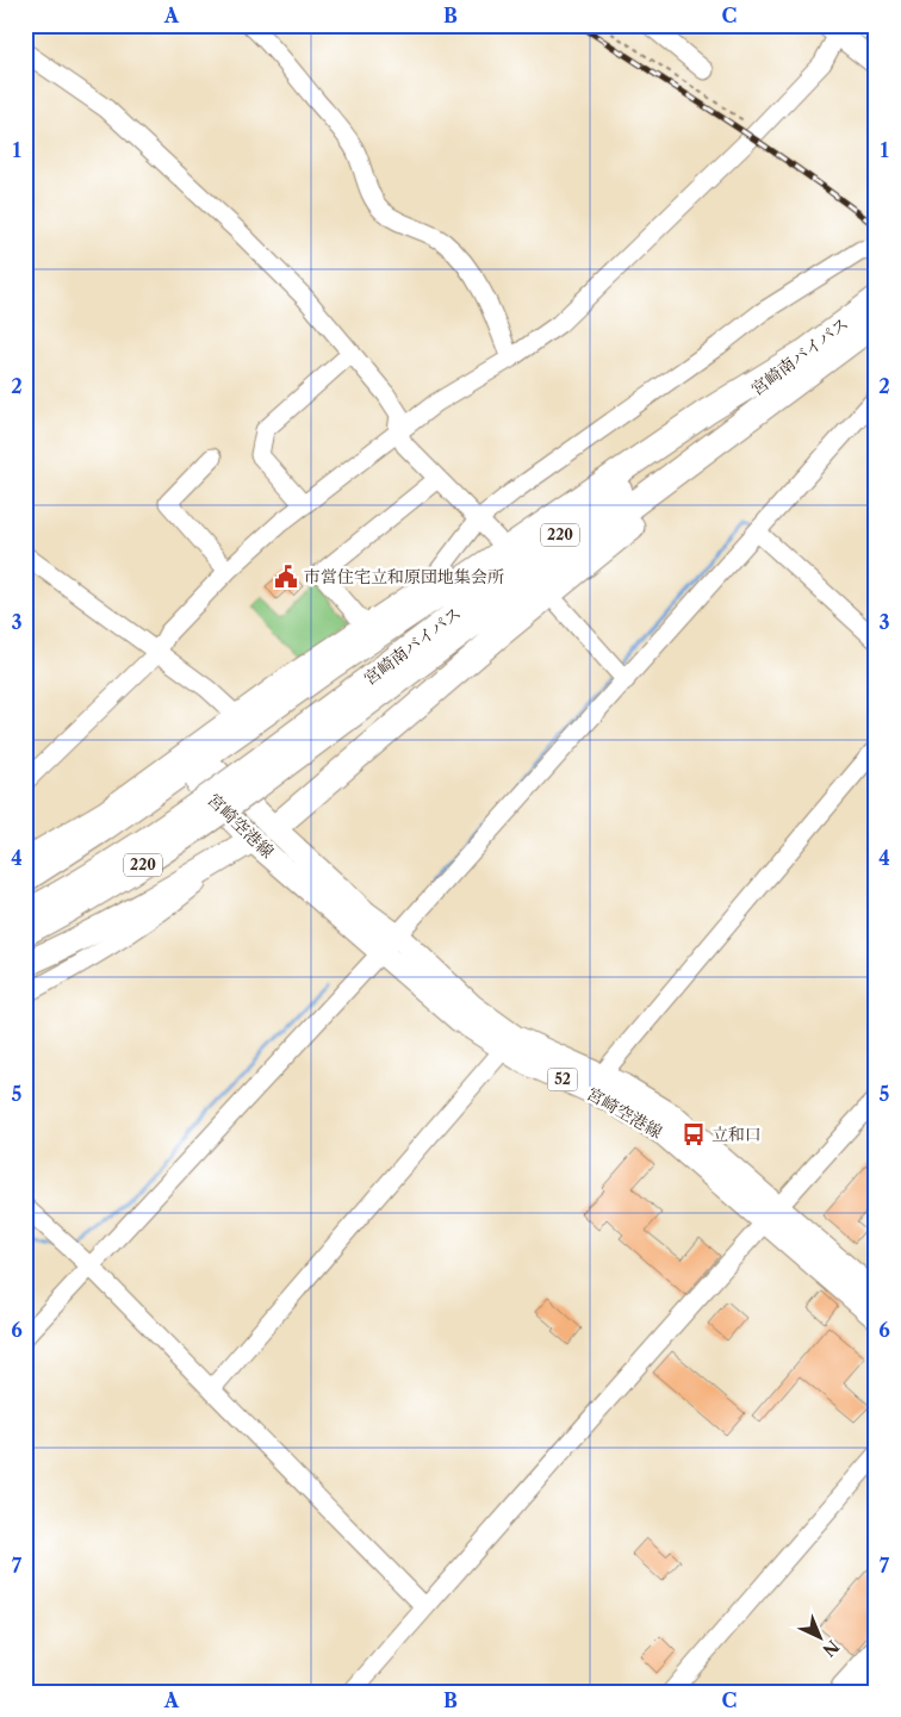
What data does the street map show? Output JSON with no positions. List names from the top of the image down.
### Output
{
  "streets": {
    "highway": ["宮崎南バイパス", "220"],
    "main road": ["宮崎空港線", "52"]
  },
  "crossings": [
    ["宮崎南バイパス", "220"],
    ["220", "宮崎空港線"]
  ],
  "places": {
    "public building": ["市営住宅立和原団地集会所"],
    "bus stop": ["立和口"]
  },
  "north": "bottom right",
  "grid": {
    "columns": ["A", "B", "C"],
    "rows": [
      "1",
      "2",
      "3",
      "4",
      "5",
      "6",
      "7"
    ]
  }
}
